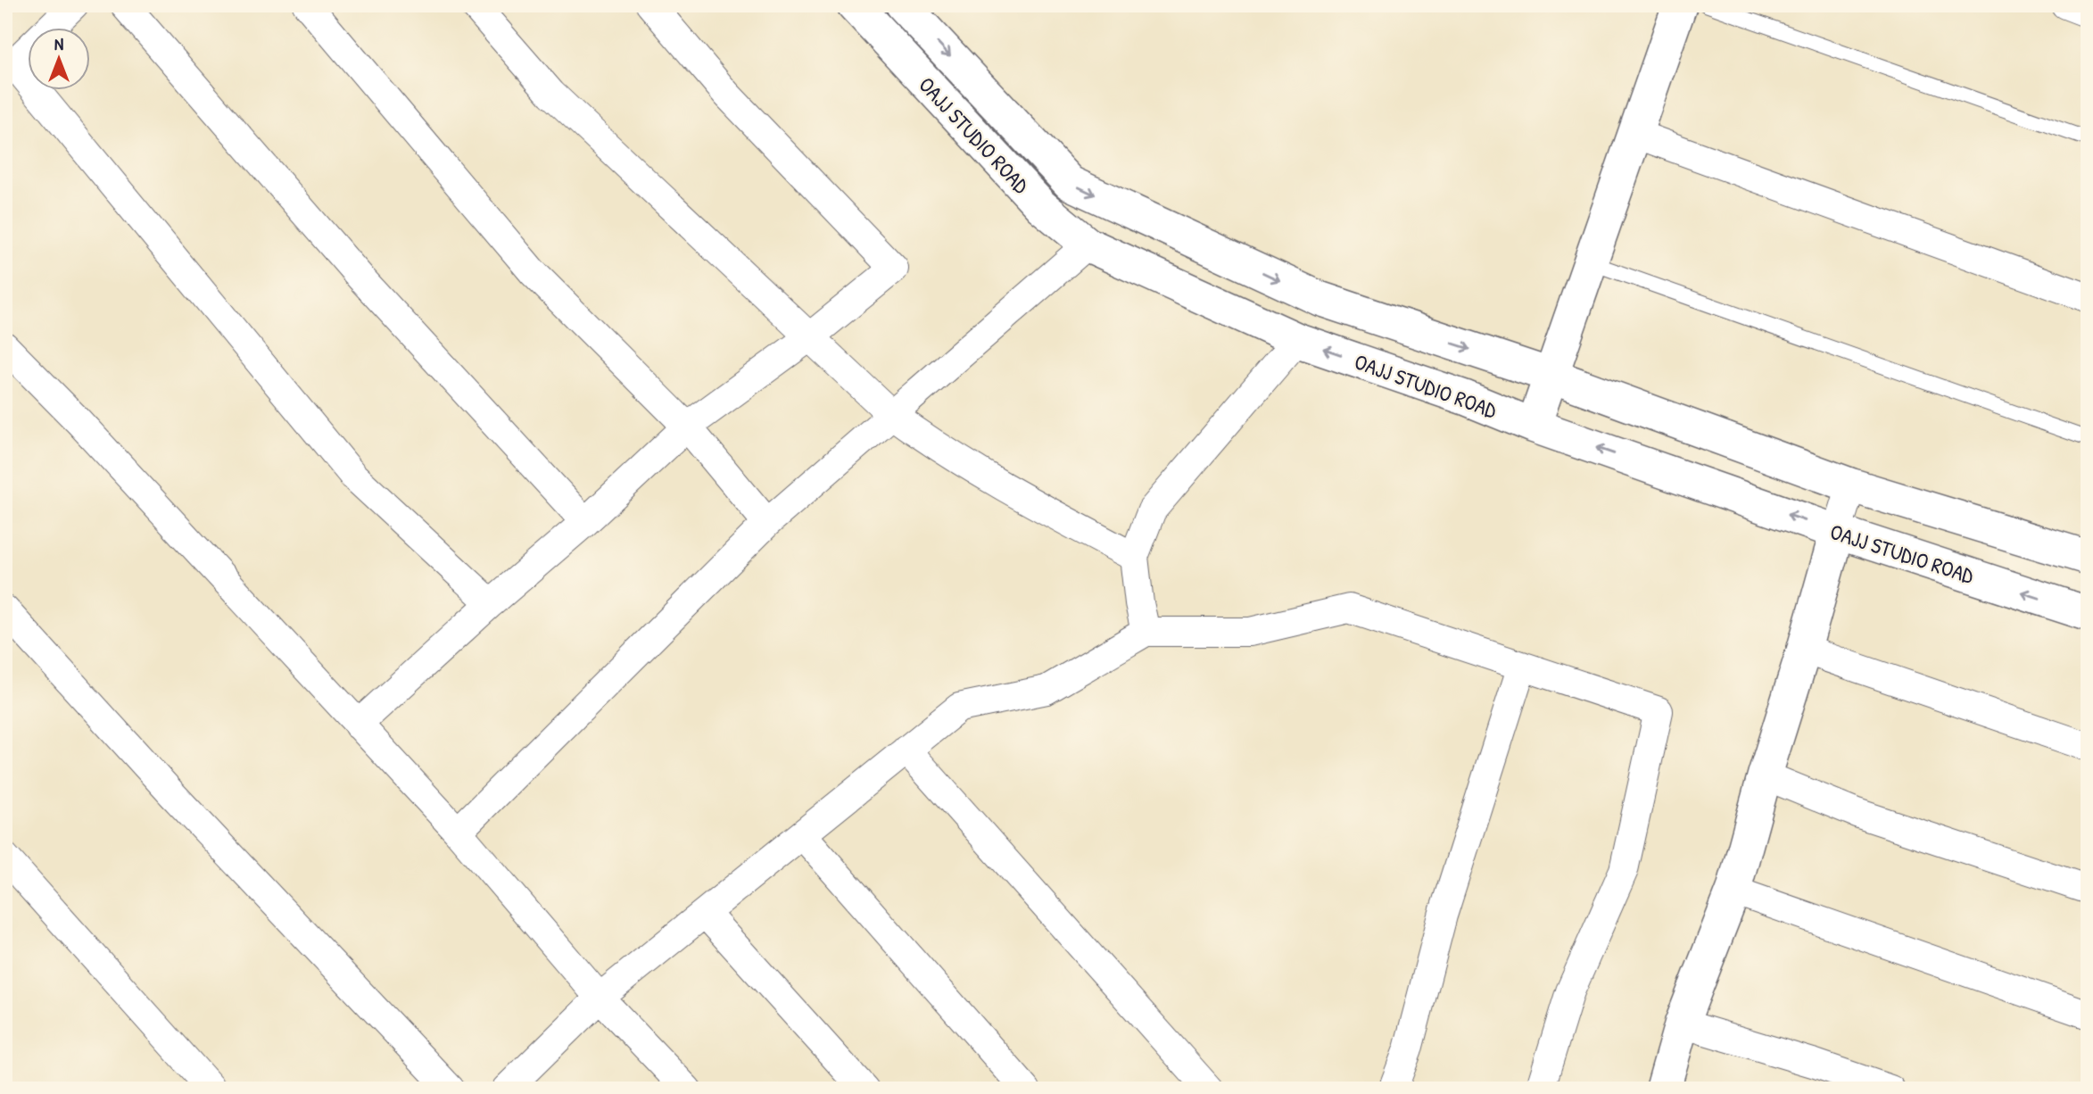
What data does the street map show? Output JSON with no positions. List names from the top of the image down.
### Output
{
  "streets": {
    "street": ["OAJJ STUDIO ROAD"]
  },
  "north": "top"
}
